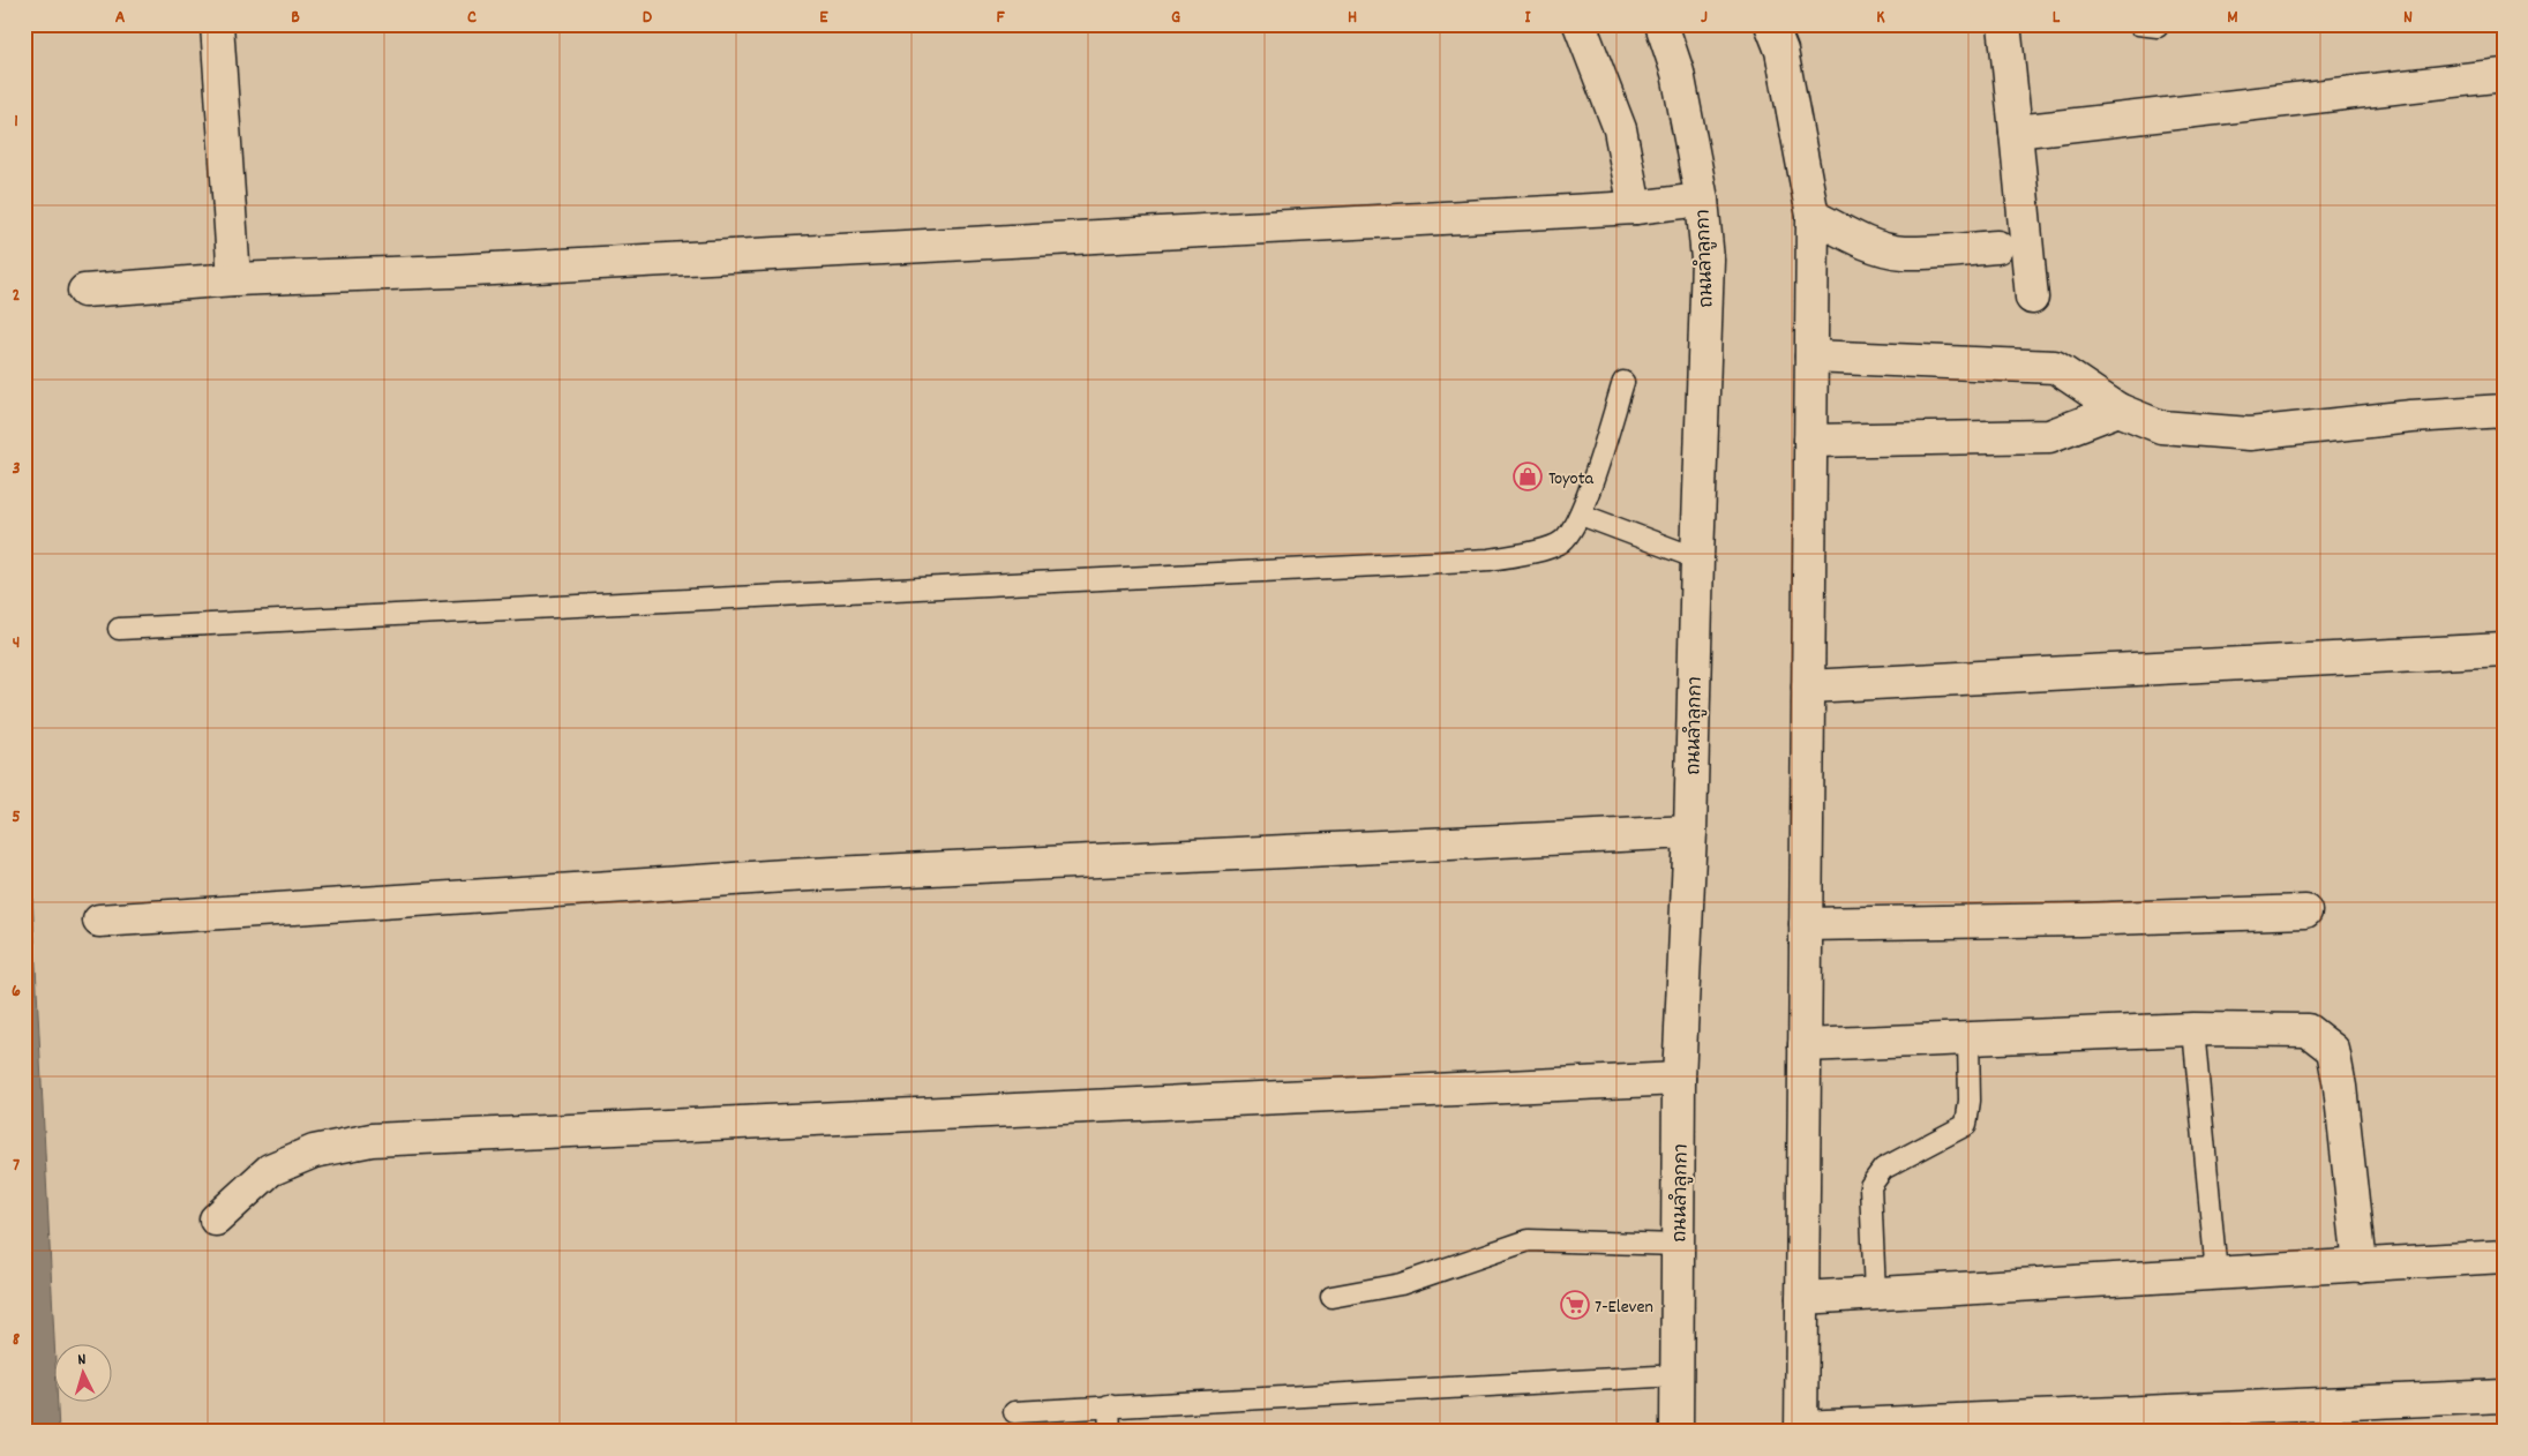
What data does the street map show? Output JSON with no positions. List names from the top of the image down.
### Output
{
  "streets": {
    "street": ["ถนนลำลูกกา"]
  },
  "places": {
    "shop": ["Toyota"],
    "supermarket": ["7-Eleven"]
  },
  "north": "top",
  "grid": {
    "columns": [
      "A",
      "B",
      "C",
      "D",
      "E",
      "F",
      "G",
      "H",
      "I",
      "J",
      "K",
      "L",
      "M",
      "N"
    ],
    "rows": [
      "1",
      "2",
      "3",
      "4",
      "5",
      "6",
      "7",
      "8"
    ]
  }
}
